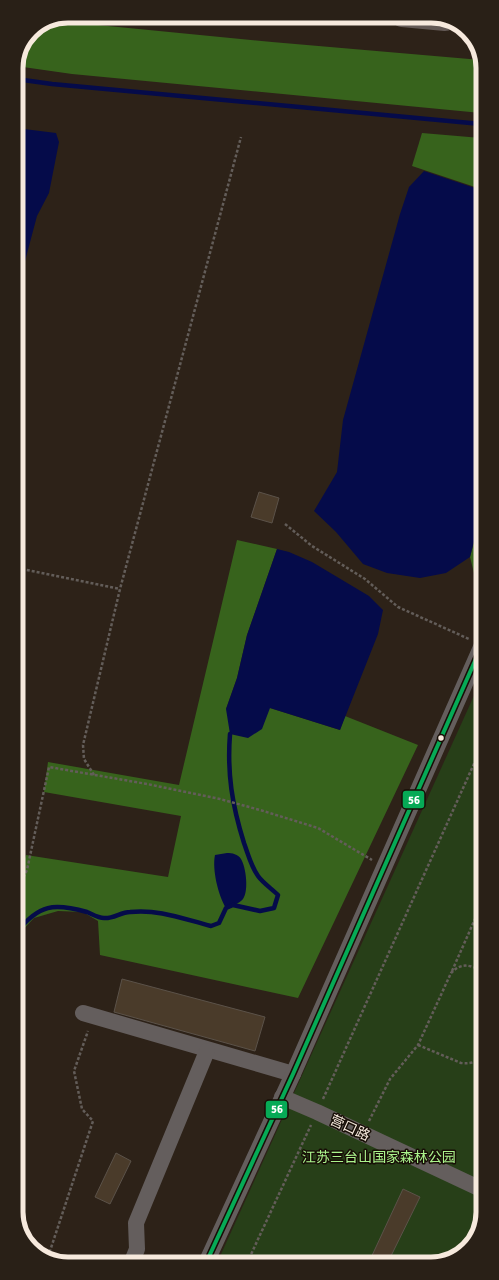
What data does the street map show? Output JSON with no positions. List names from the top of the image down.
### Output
{
  "streets": {
    "street": ["营口路"]
  },
  "parks": ["江苏三台山国家森林公园"],
  "lines": ["transit line 56"]
}
